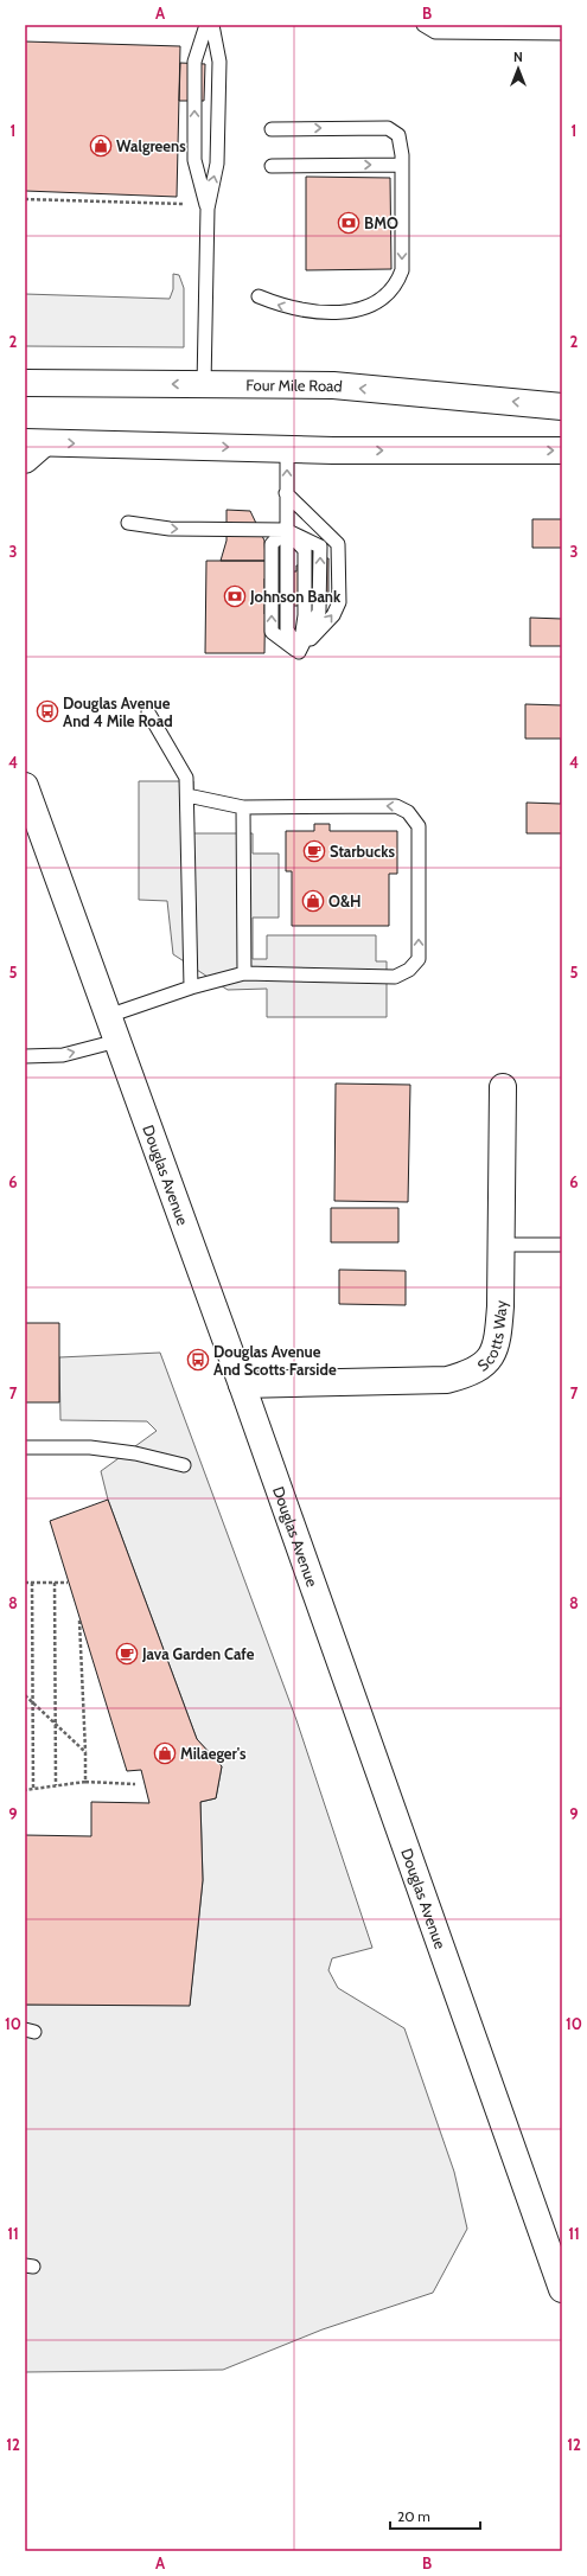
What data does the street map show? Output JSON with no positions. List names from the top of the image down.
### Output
{
  "streets": {
    "main road": ["Four Mile Road", "Douglas Avenue", "Scotts Way"]
  },
  "crossings": [
    ["Douglas Avenue", "Scotts Way"]
  ],
  "places": {
    "shop": ["Walgreens", "O&H", "Milaeger's"],
    "bank": ["BMO", "Johnson Bank"],
    "bus stop": ["Douglas Avenue And 4 Mile Road", "Douglas Avenue And Scotts Farside"],
    "cafe": ["Starbucks", "Java Garden Cafe"]
  },
  "scale_bar": "20 m",
  "north": "top",
  "grid": {
    "columns": ["A", "B"],
    "rows": [
      "1",
      "2",
      "3",
      "4",
      "5",
      "6",
      "7",
      "8",
      "9",
      "10",
      "11",
      "12"
    ]
  }
}
